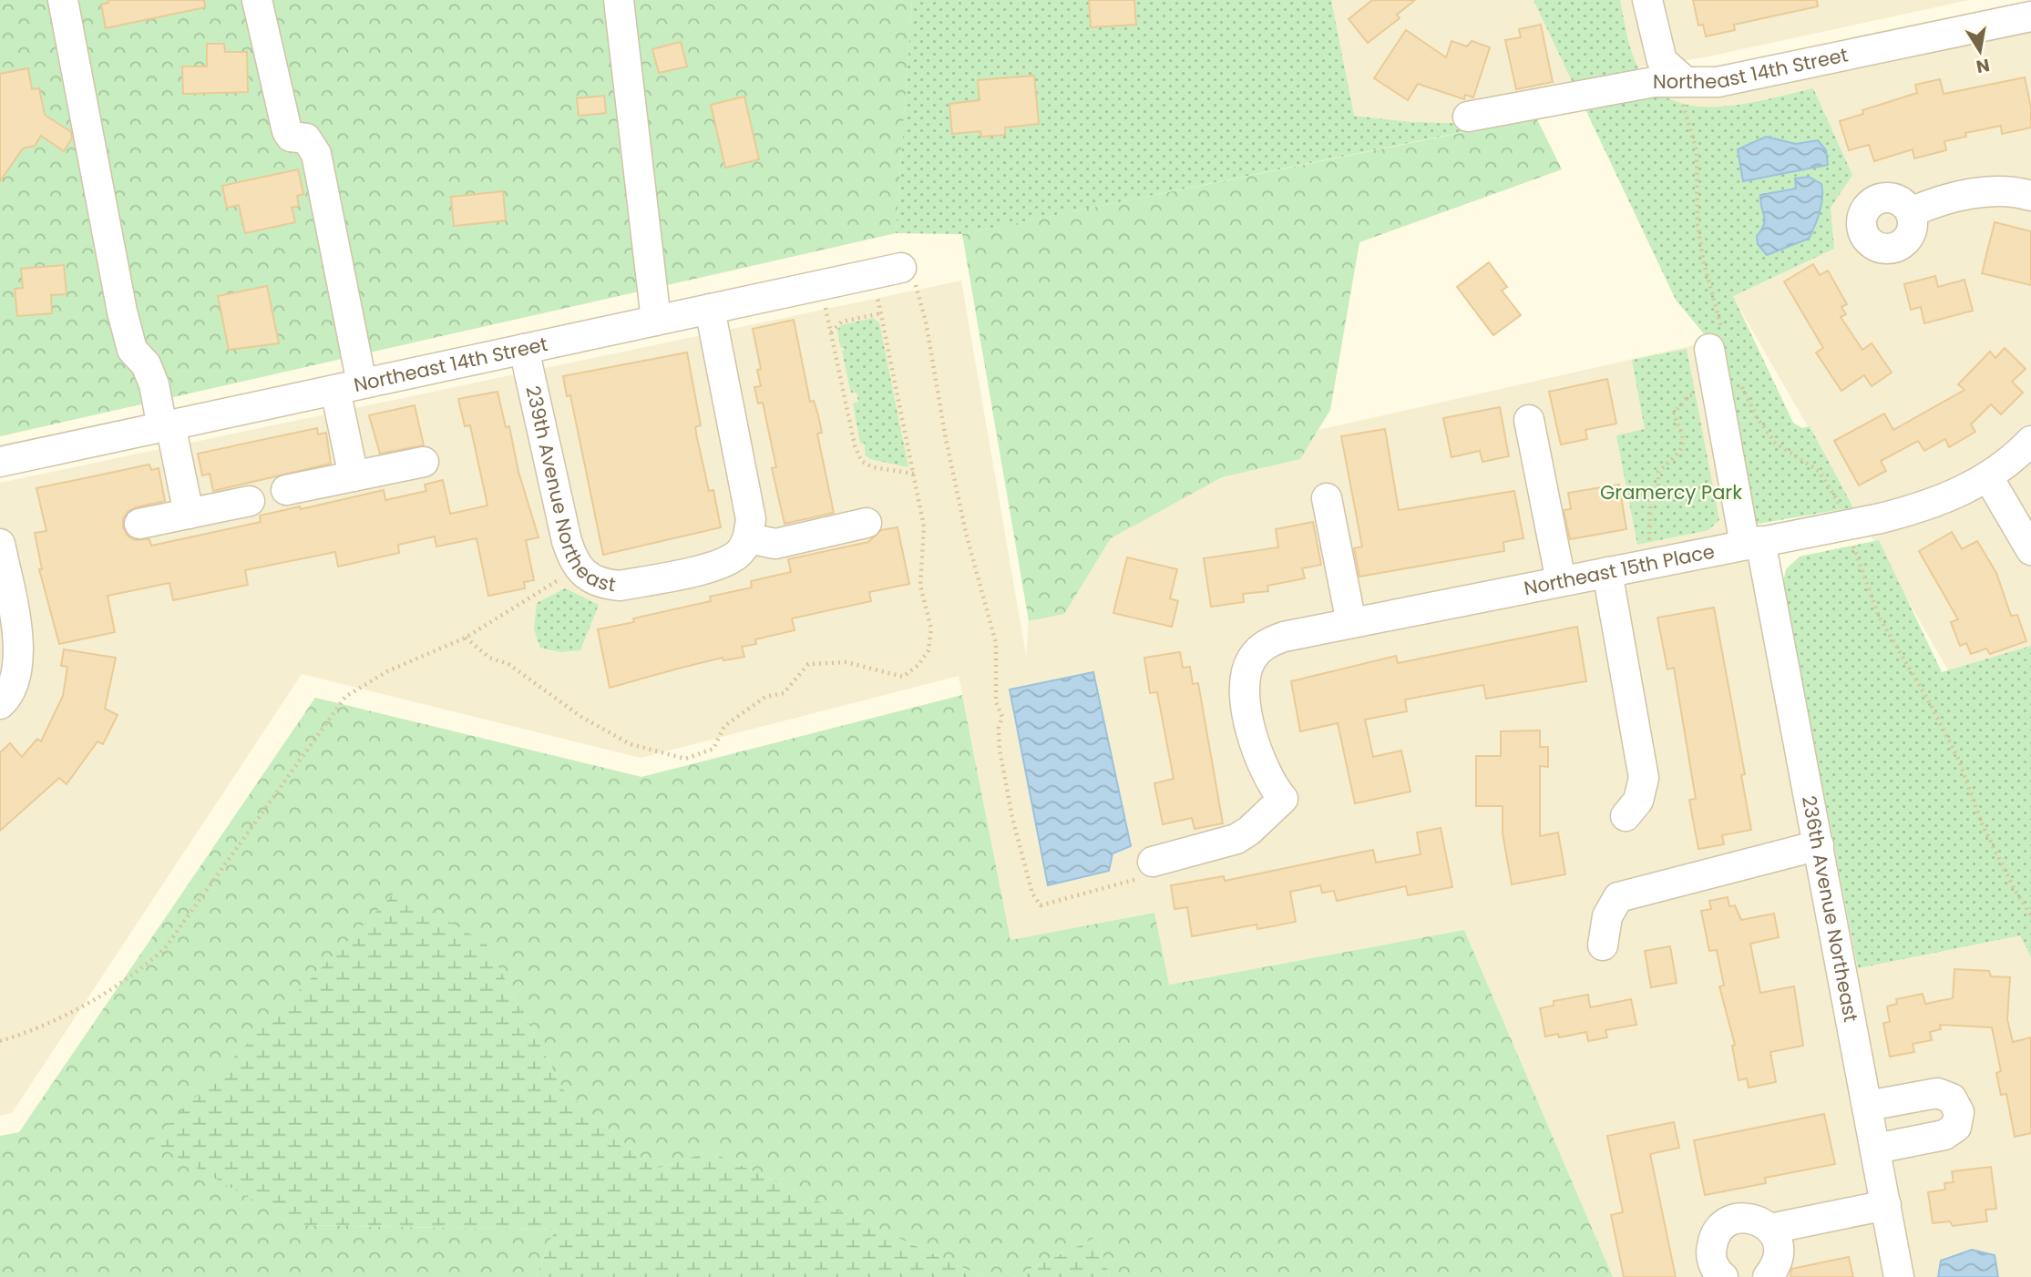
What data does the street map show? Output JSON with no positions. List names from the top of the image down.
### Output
{
  "streets": {
    "street": [
      "Northeast 14th Street",
      "239th Avenue Northeast",
      "Northeast 15th Place",
      "236th Avenue Northeast"
    ]
  },
  "crossings": [
    ["Northeast 14th Street", "239th Avenue Northeast"],
    ["Northeast 15th Place", "236th Avenue Northeast"]
  ],
  "parks": ["Gramercy Park"],
  "north": "bottom"
}
